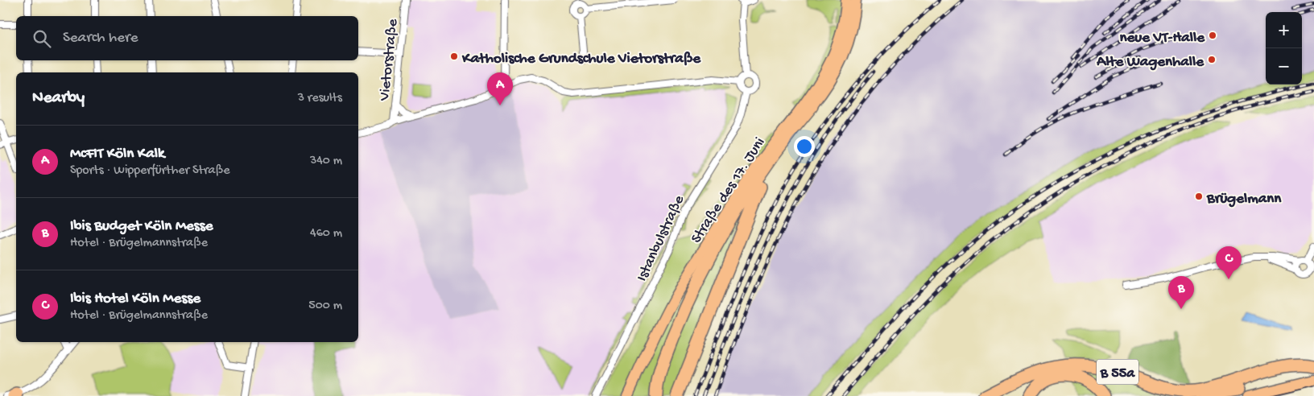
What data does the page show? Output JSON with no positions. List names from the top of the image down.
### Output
{
  "streets": {
    "highway": ["B 55a"],
    "main road": ["Straße des 17. Juni"],
    "street": ["Vietorstraße", "Istanbulstraße"]
  },
  "places": [
    "neue VT-Halle",
    "Katholische Grundschule Vietorstraße",
    "Alte Wagenhalle",
    "Brügelmann"
  ],
  "page": {
    "map_buttons": ["+", "−"],
    "search": "Search here",
    "pins": ["A", "C", "B"],
    "heading": ["Nearby", "3 results"],
    "list": [
      {
        "mark": "A",
        "name": "McFIT Köln Kalk",
        "note": "Sports · Wipperfürther Straße",
        "value": "340 m"
      },
      {
        "mark": "B",
        "name": "Ibis Budget Köln Messe",
        "note": "Hotel · Brügelmannstraße",
        "value": "460 m"
      },
      {
        "mark": "C",
        "name": "Ibis Hotel Köln Messe",
        "note": "Hotel · Brügelmannstraße",
        "value": "500 m"
      }
    ]
  }
}
